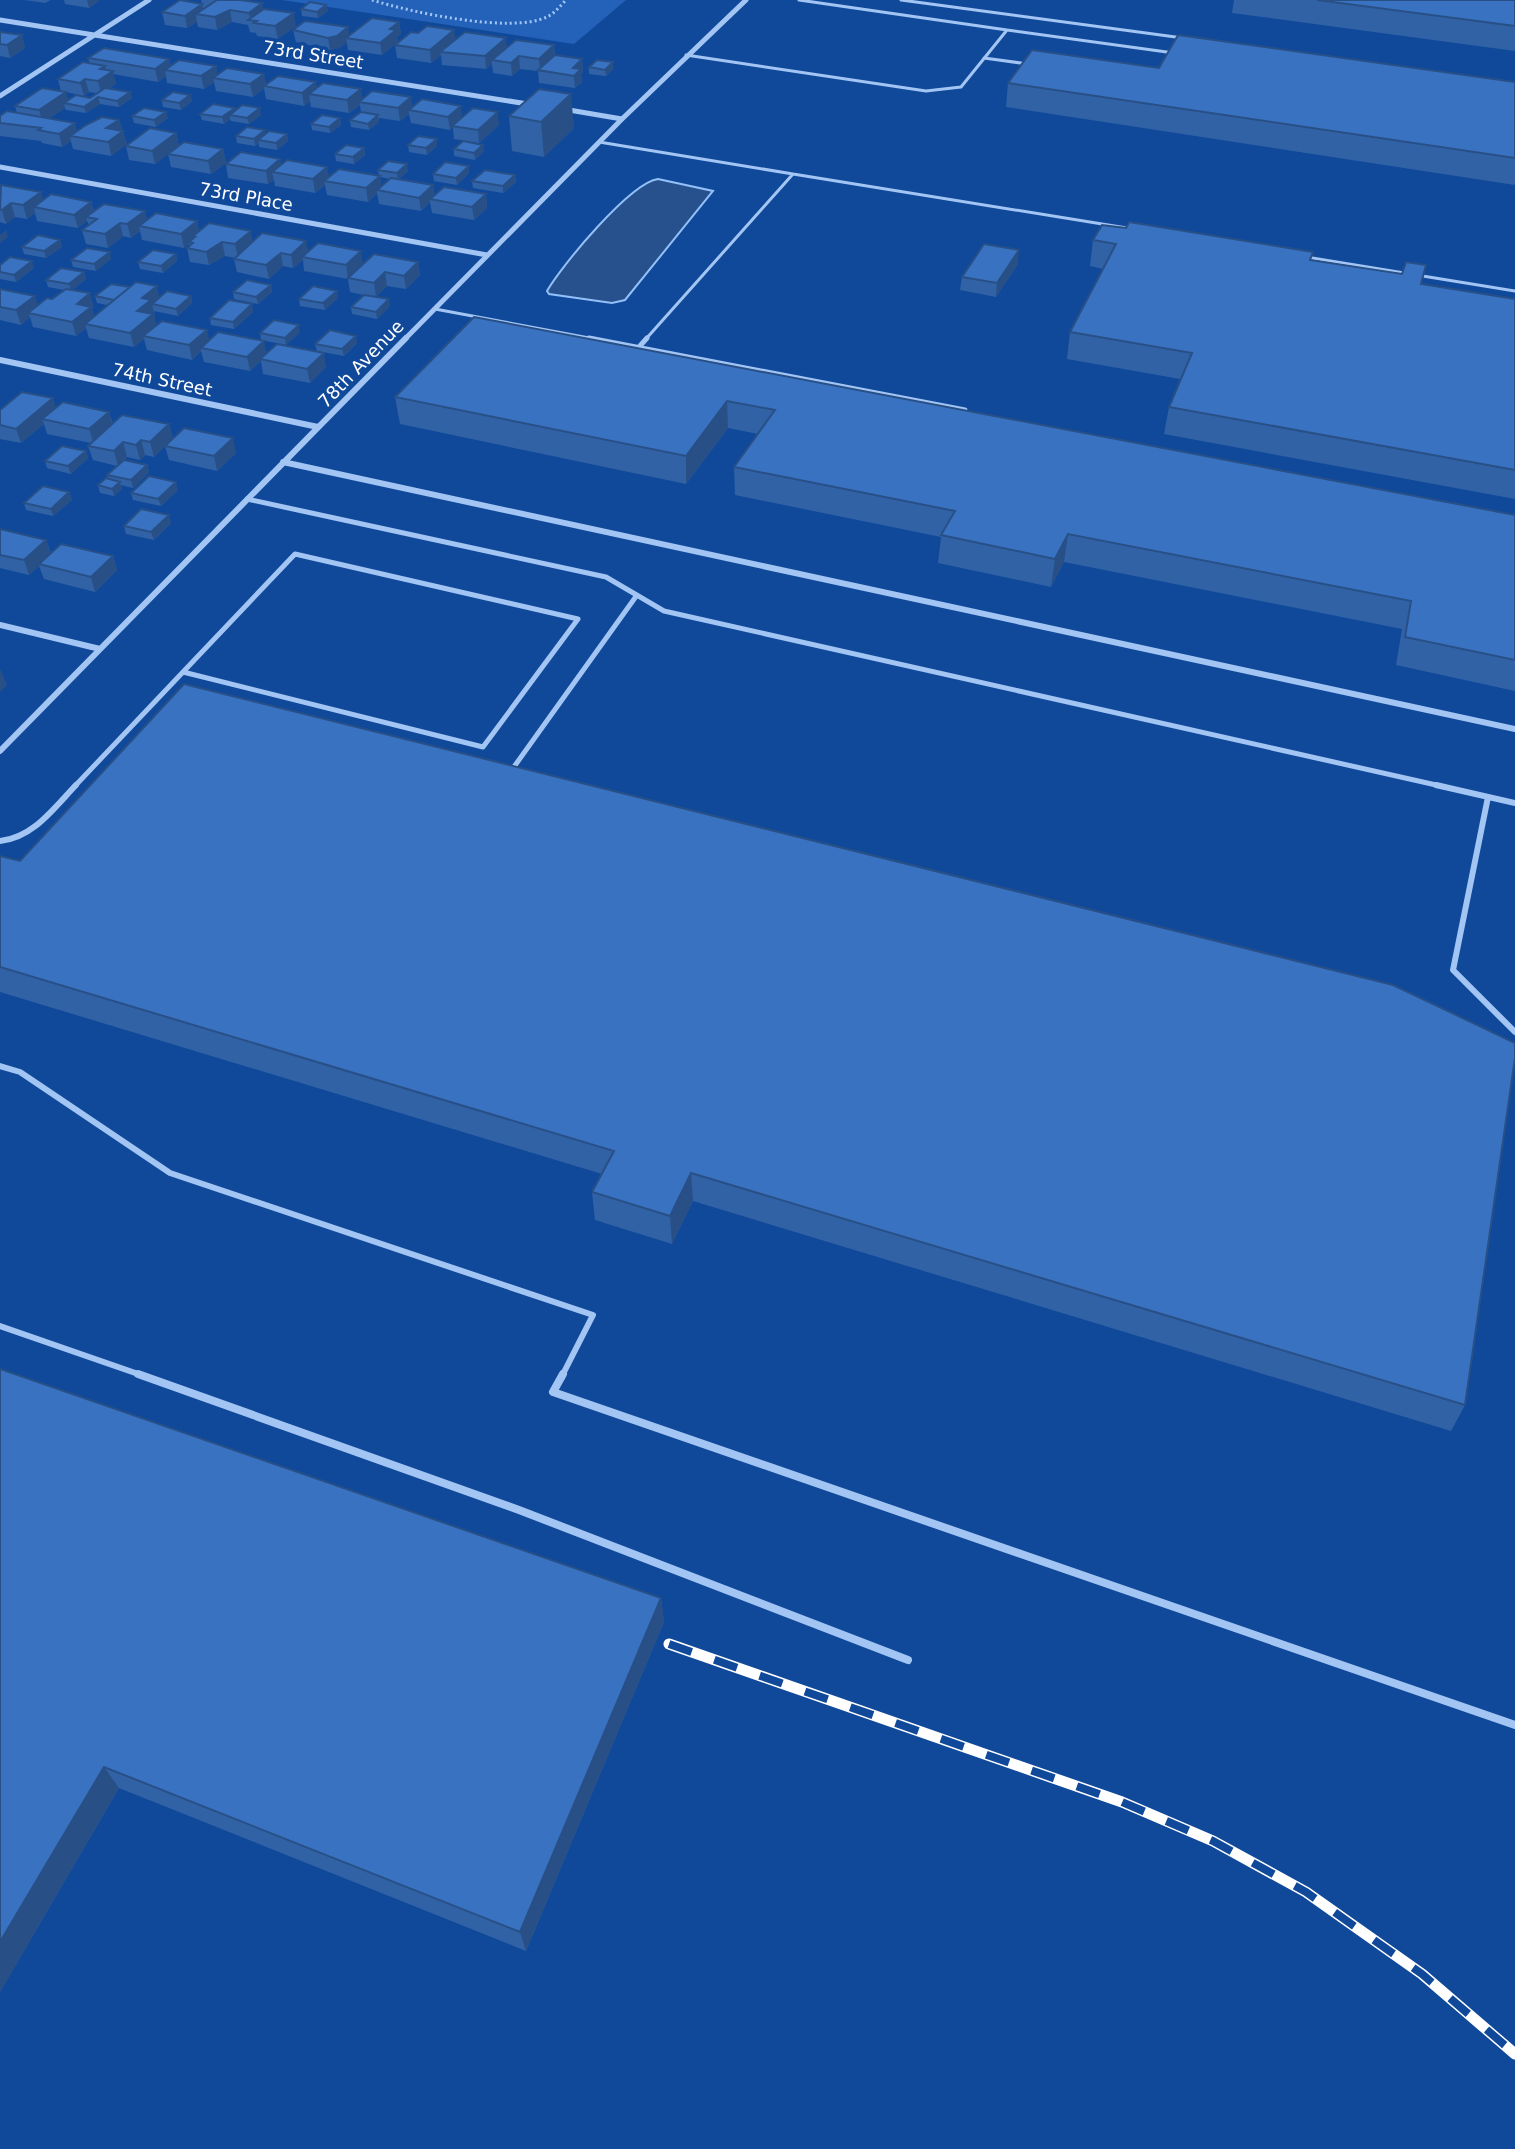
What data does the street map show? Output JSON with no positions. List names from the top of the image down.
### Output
{
  "streets": {
    "street": [
      "73rd Street",
      "73rd Place",
      "78th Avenue",
      "74th Street"
    ]
  },
  "crossings": [
    ["73rd Place", "78th Avenue"],
    ["78th Avenue", "74th Street"]
  ]
}
